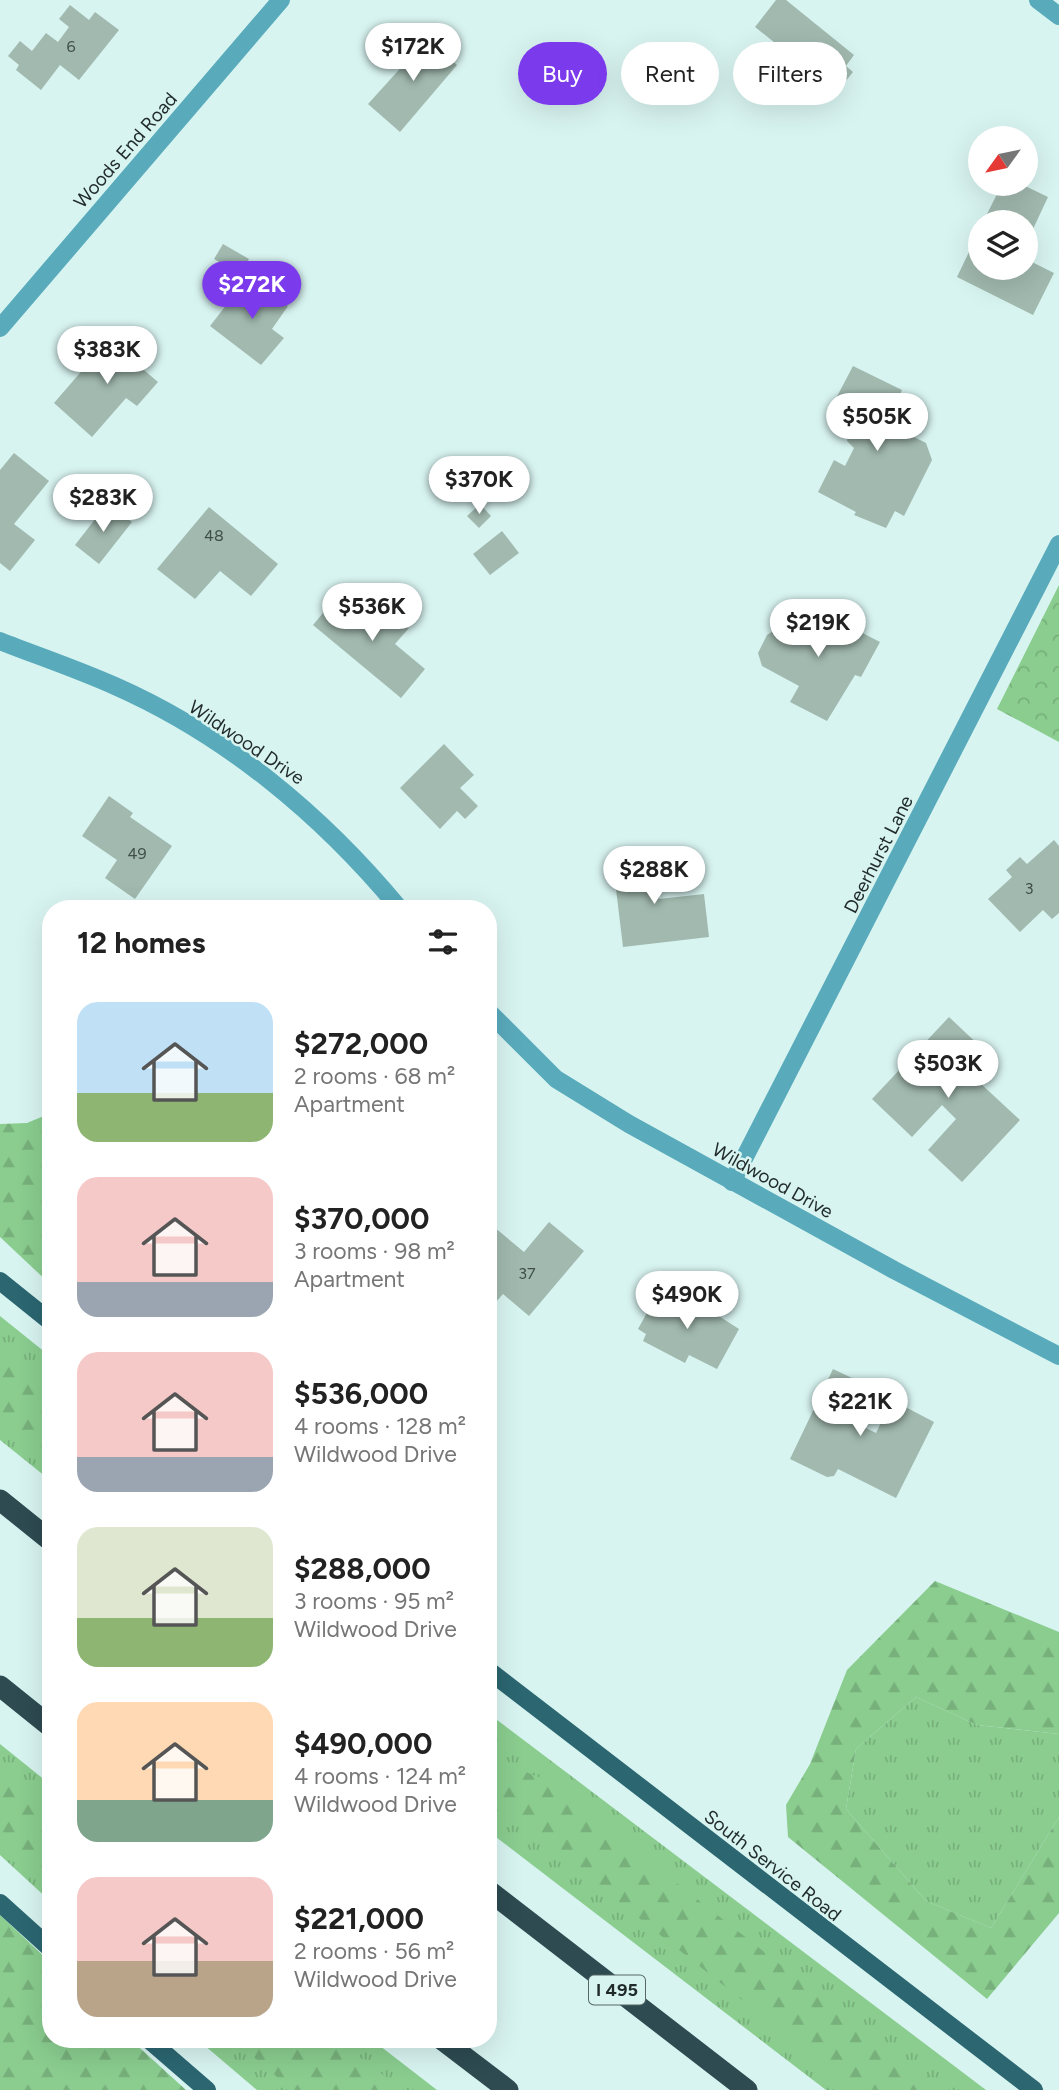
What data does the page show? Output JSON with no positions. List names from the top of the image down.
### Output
{
  "streets": {
    "highway": ["I 495"],
    "main road": ["South Service Road"],
    "street": ["Woods End Road", "Wildwood Drive", "Deerhurst Lane"]
  },
  "crossings": [
    ["Wildwood Drive", "Deerhurst Lane"]
  ],
  "house_numbers": [
    "6",
    "48",
    "49",
    "3",
    "37"
  ],
  "north": "bottom left",
  "page": {
    "price": [
      "$172K",
      "$272K",
      "$383K",
      "$505K",
      "$370K",
      "$283K",
      "$536K",
      "$219K",
      "$288K",
      "$503K",
      "$490K",
      "$221K"
    ],
    "chip": ["Buy", "Rent", "Filters"],
    "heading": "12 homes",
    "list": [
      {
        "name": "$272,000",
        "note": "2 rooms · 68 m² · Apartment"
      },
      {
        "name": "$370,000",
        "note": "3 rooms · 98 m² · Apartment"
      },
      {
        "name": "$536,000",
        "note": "4 rooms · 128 m² · Wildwood Drive"
      },
      {
        "name": "$288,000",
        "note": "3 rooms · 95 m² · Wildwood Drive"
      },
      {
        "name": "$490,000",
        "note": "4 rooms · 124 m² · Wildwood Drive"
      },
      {
        "name": "$221,000",
        "note": "2 rooms · 56 m² · Wildwood Drive"
      }
    ]
  }
}
